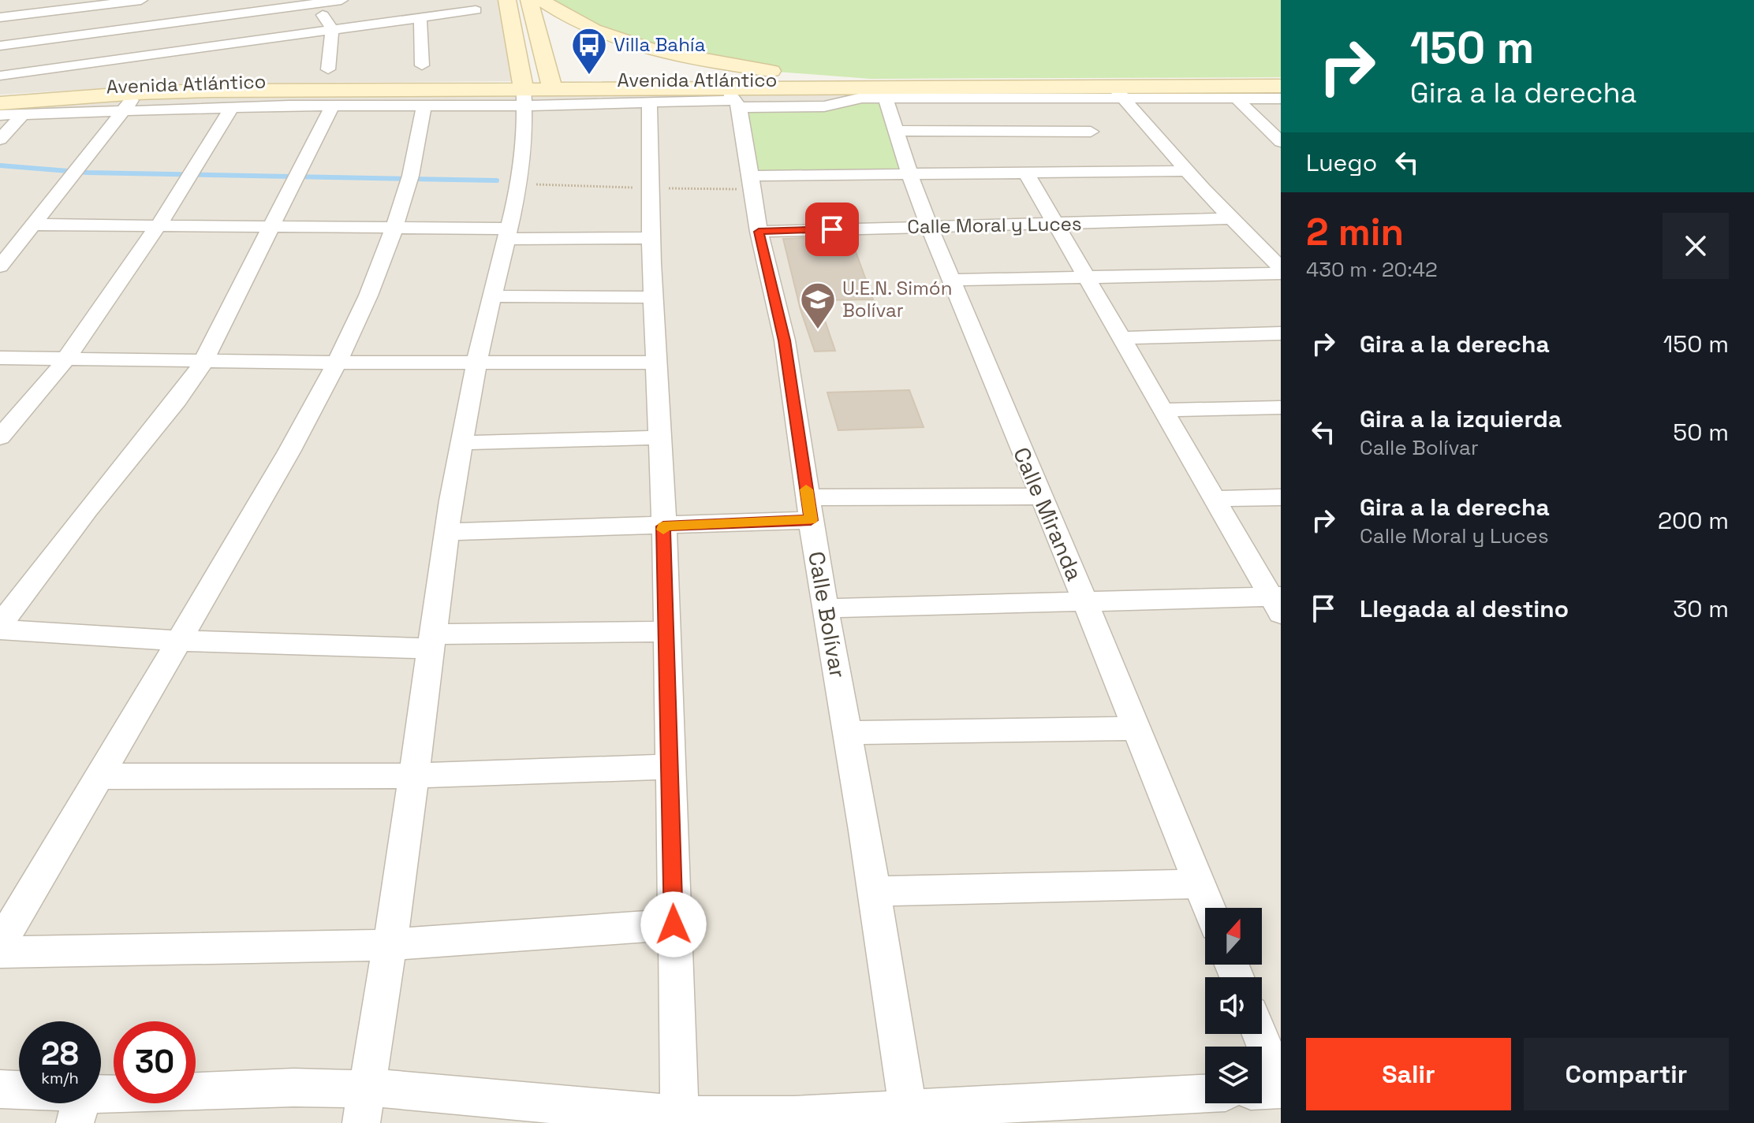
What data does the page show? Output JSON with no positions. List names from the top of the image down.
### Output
{
  "streets": {
    "main road": ["Avenida Atlántico"],
    "street": ["Calle Moral y Luces", "Calle Miranda", "Calle Bolívar"]
  },
  "crossings": [
    ["Avenida Atlántico", "Calle Bolívar"],
    ["Calle Moral y Luces", "Calle Miranda"],
    ["Calle Moral y Luces", "Calle Bolívar"]
  ],
  "places": {
    "bus stop": ["Villa Bahía"],
    "school or university": ["U.E.N. Simón Bolívar"]
  },
  "north": "top",
  "page": {
    "turn": ["150 m", "Gira a la derecha"],
    "then": "Luego",
    "heading": ["2 min", "430 m · 20:42"],
    "list": [
      {
        "name": "Gira a la derecha",
        "value": "150 m"
      },
      {
        "name": "Gira a la izquierda",
        "note": "Calle Bolívar",
        "value": "50 m"
      },
      {
        "name": "Gira a la derecha",
        "note": "Calle Moral y Luces",
        "value": "200 m"
      },
      {
        "name": "Llegada al destino",
        "value": "30 m"
      }
    ],
    "speed": "28 km/h",
    "limit": "30",
    "buttons": ["Salir", "Compartir"]
  }
}
